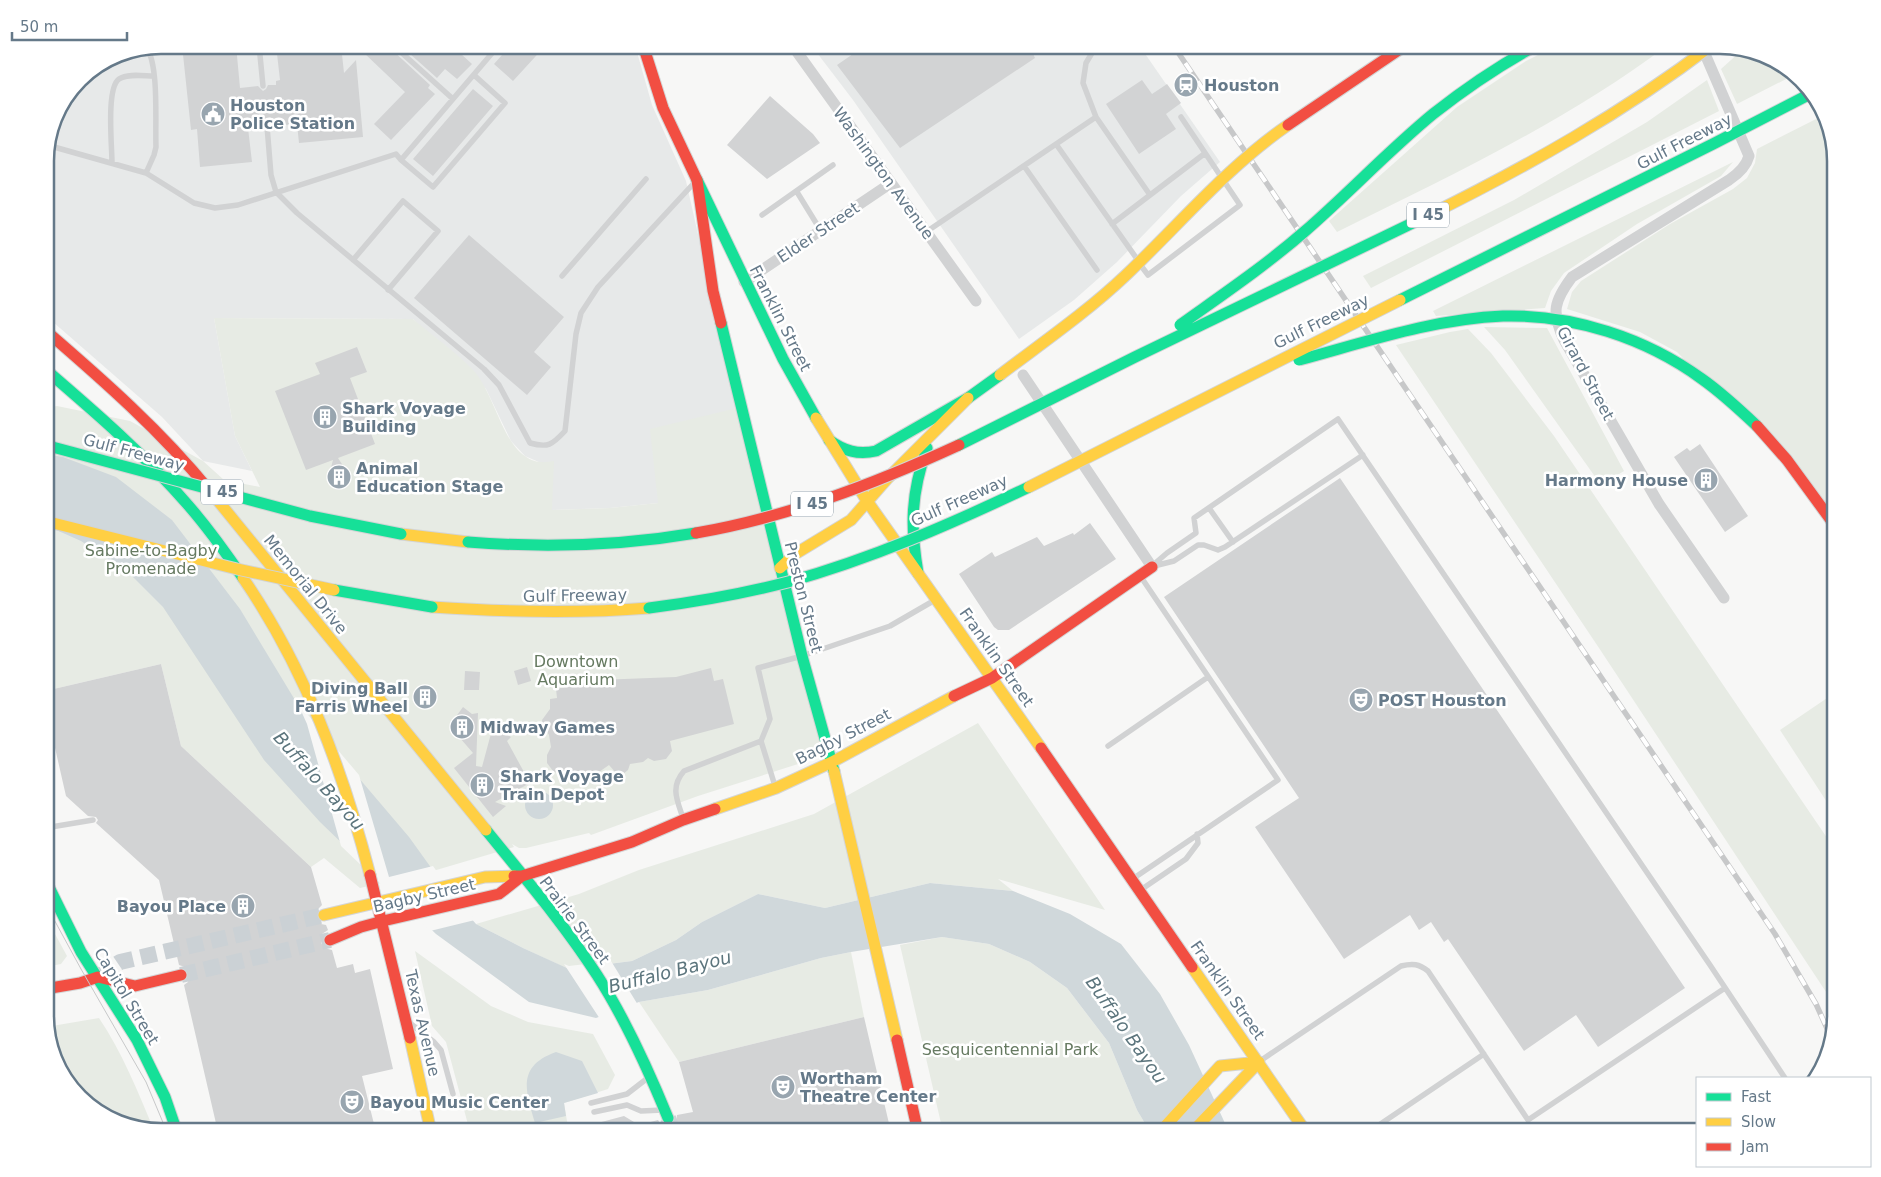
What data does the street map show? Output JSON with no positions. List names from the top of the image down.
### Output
{
  "streets": {
    "main road": [
      "Gulf Freeway",
      "I 45",
      "Franklin Street",
      "Memorial Drive",
      "Preston Street",
      "Bagby Street",
      "Prairie Street",
      "Capitol Street",
      "Texas Avenue"
    ],
    "street": ["Washington Avenue", "Elder Street", "Girard Street"]
  },
  "crossings": [
    ["Washington Avenue", "Elder Street"],
    ["Elder Street", "Franklin Street"],
    ["Franklin Street", "Preston Street"],
    ["Franklin Street", "Bagby Street"],
    ["Memorial Drive", "Bagby Street"],
    ["Memorial Drive", "Prairie Street"],
    ["Preston Street", "Bagby Street"],
    ["Bagby Street", "Prairie Street"],
    ["Bagby Street", "Texas Avenue"]
  ],
  "water": ["Buffalo Bayou"],
  "parks": ["Sabine-to-Bagby Promenade", "Downtown Aquarium", "Sesquicentennial Park"],
  "places": {
    "station": ["Houston"],
    "public building": ["Houston Police Station"],
    "building": [
      "Shark Voyage Building",
      "Animal Education Stage",
      "Harmony House",
      "Diving Ball Farris Wheel",
      "Midway Games",
      "Shark Voyage Train Depot",
      "Bayou Place"
    ],
    "theatre": ["POST Houston", "Wortham Theatre Center", "Bayou Music Center"]
  },
  "legend": ["Fast", "Slow", "Jam"],
  "scale_bar": "50 m"
}
